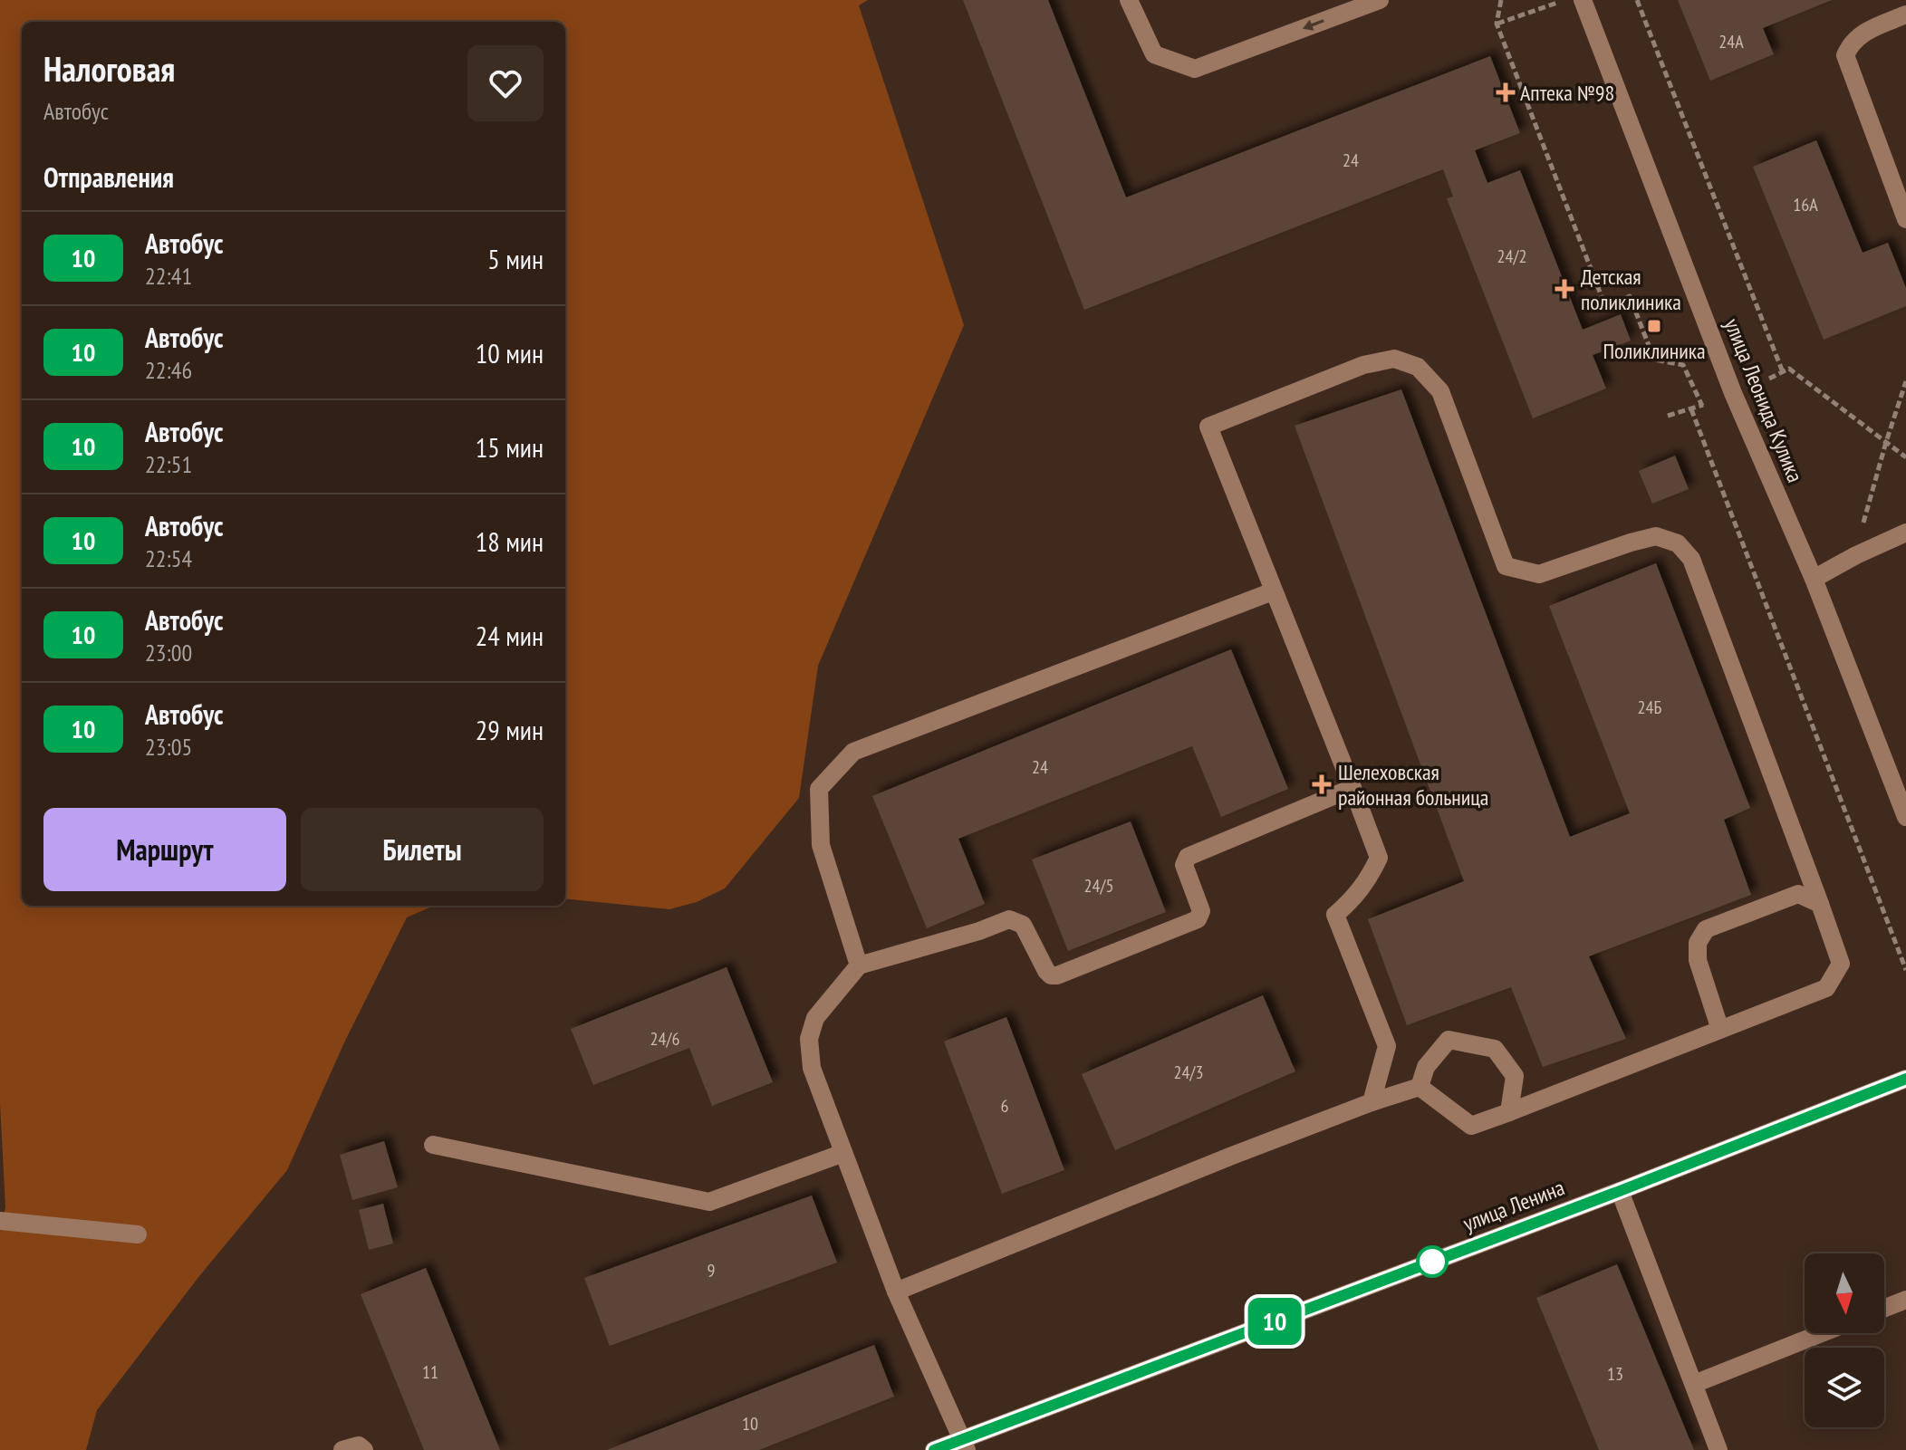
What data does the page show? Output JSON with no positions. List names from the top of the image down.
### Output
{
  "streets": {
    "street": ["улица Леонида Кулика", "улица Ленина"]
  },
  "places": {
    "health": ["Аптека №98", "Детская поликлиника", "Шелеховская районная больница"],
    "transit": ["Поликлиника"]
  },
  "lines": ["bus line 10"],
  "house_numbers": [
    "24А",
    "24",
    "16А",
    "24/2",
    "24Б",
    "24",
    "24/5",
    "24/6",
    "24/3",
    "6",
    "9",
    "11",
    "13",
    "10"
  ],
  "north": "bottom",
  "page": {
    "on_map": "10",
    "heading": [
      ["Налоговая", "Автобус"],
      "Отправления"
    ],
    "list": [
      {
        "mark": "10",
        "name": "Автобус",
        "note": "22:41",
        "value": "5 мин"
      },
      {
        "mark": "10",
        "name": "Автобус",
        "note": "22:46",
        "value": "10 мин"
      },
      {
        "mark": "10",
        "name": "Автобус",
        "note": "22:51",
        "value": "15 мин"
      },
      {
        "mark": "10",
        "name": "Автобус",
        "note": "22:54",
        "value": "18 мин"
      },
      {
        "mark": "10",
        "name": "Автобус",
        "note": "23:00",
        "value": "24 мин"
      },
      {
        "mark": "10",
        "name": "Автобус",
        "note": "23:05",
        "value": "29 мин"
      }
    ],
    "buttons": ["Маршрут", "Билеты"]
  }
}
